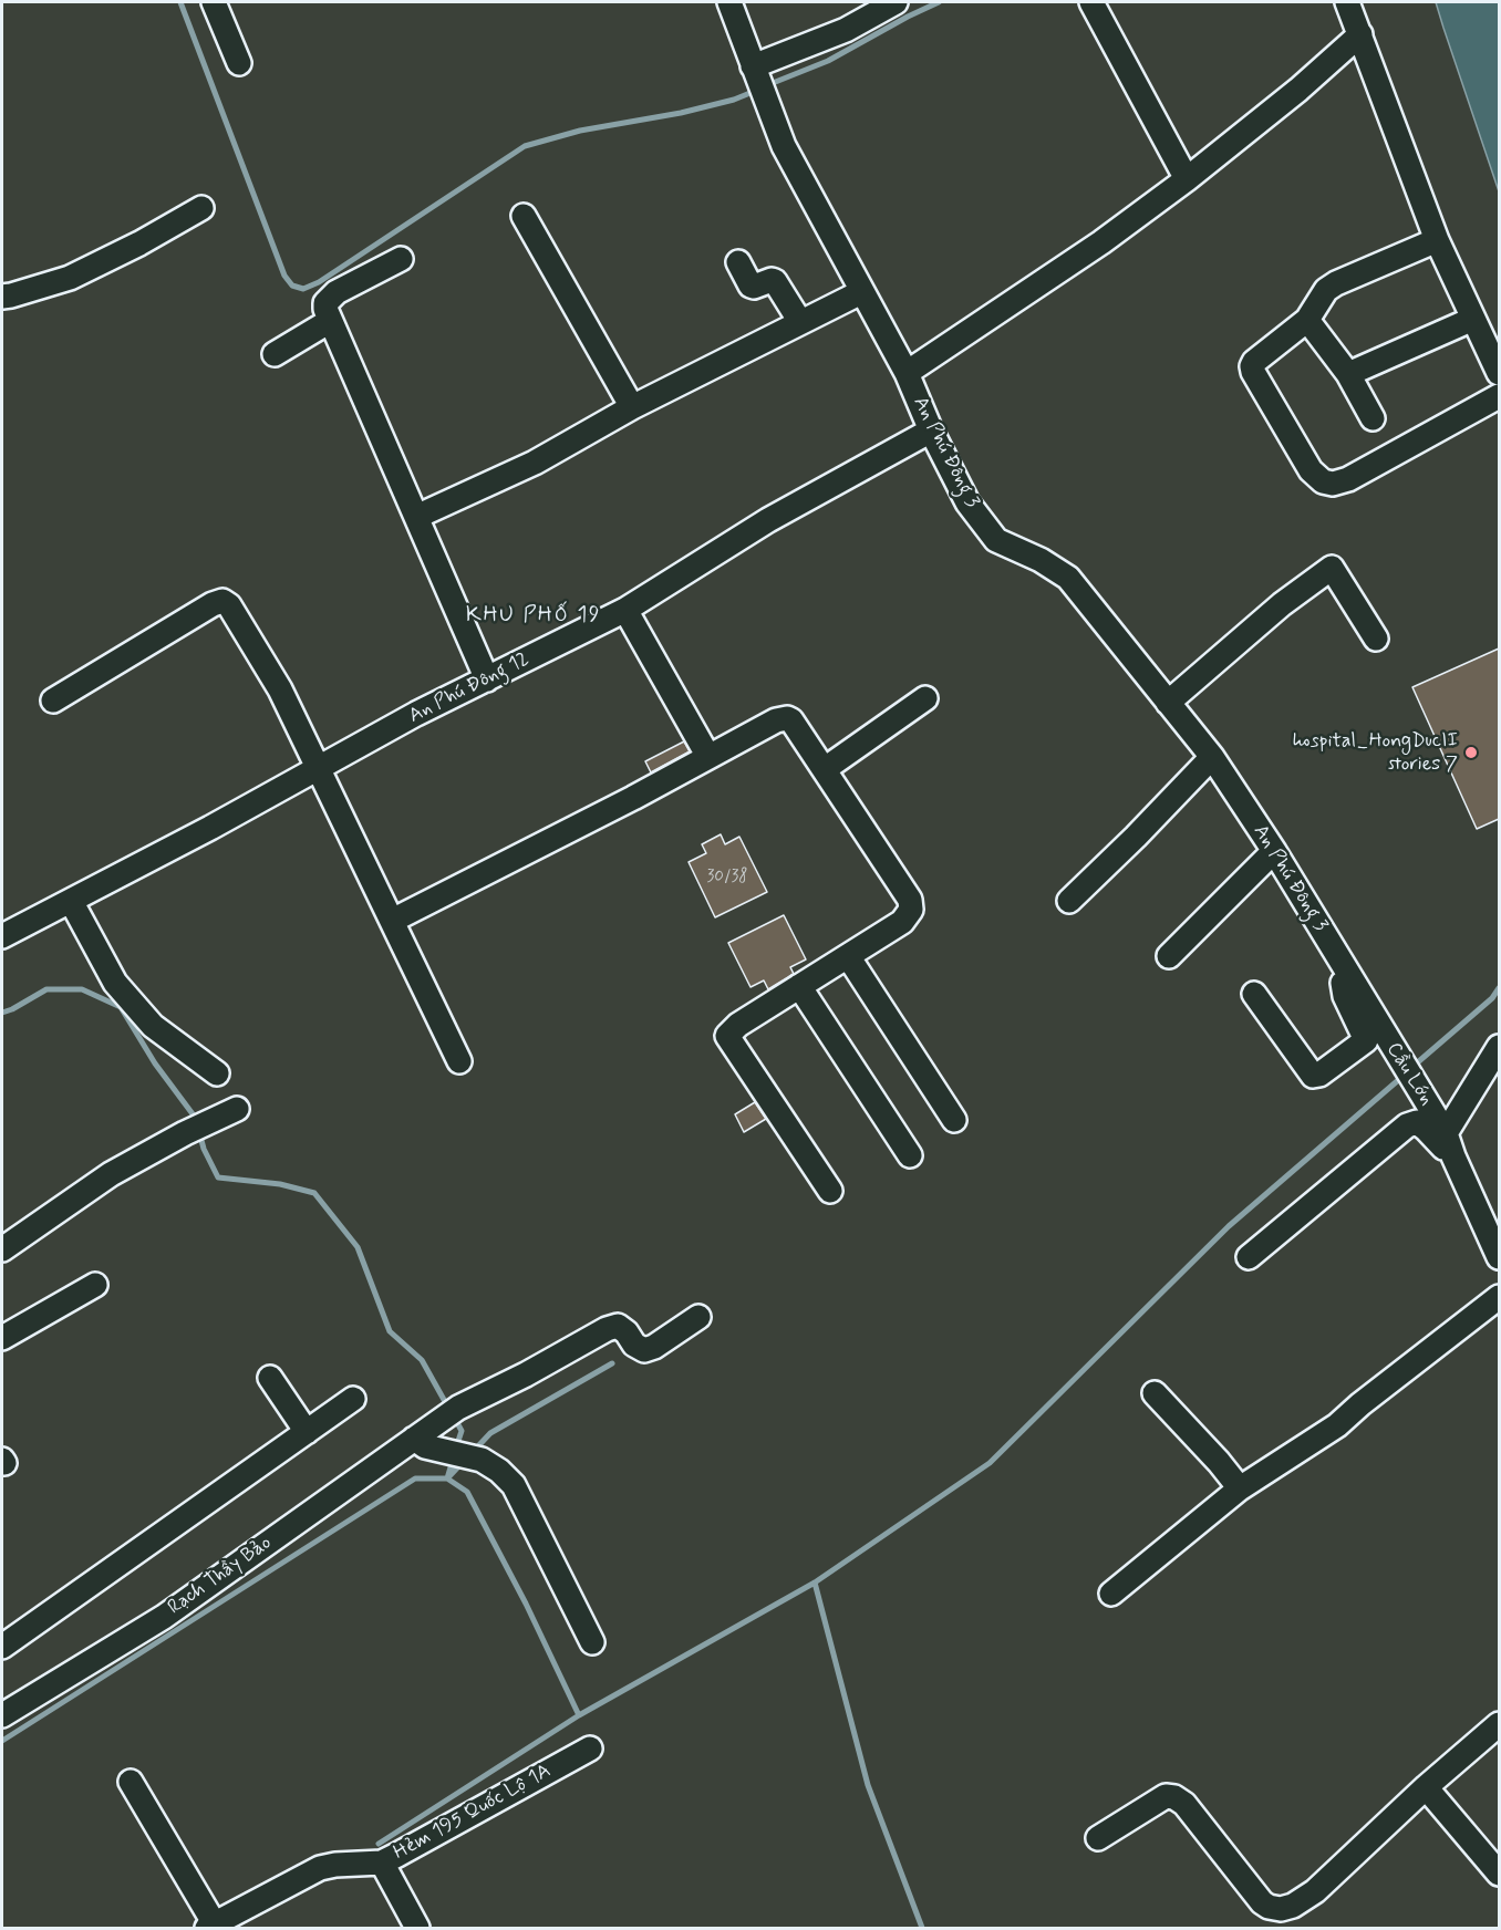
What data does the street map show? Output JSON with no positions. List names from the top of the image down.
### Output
{
  "streets": {
    "street": [
      "An Phú Đông 3",
      "An Phú Đông 12",
      "Cầu Lớn",
      "Rạch Thầy Bảo",
      "Hẻm 195 Quốc Lộ 1A"
    ]
  },
  "crossings": [
    ["An Phú Đông 3", "An Phú Đông 12"],
    ["An Phú Đông 3", "Cầu Lớn"]
  ],
  "districts": ["KHU PHỐ 19"],
  "places": ["hospital_HongDucII stories 7"],
  "house_numbers": ["30/38"]
}
